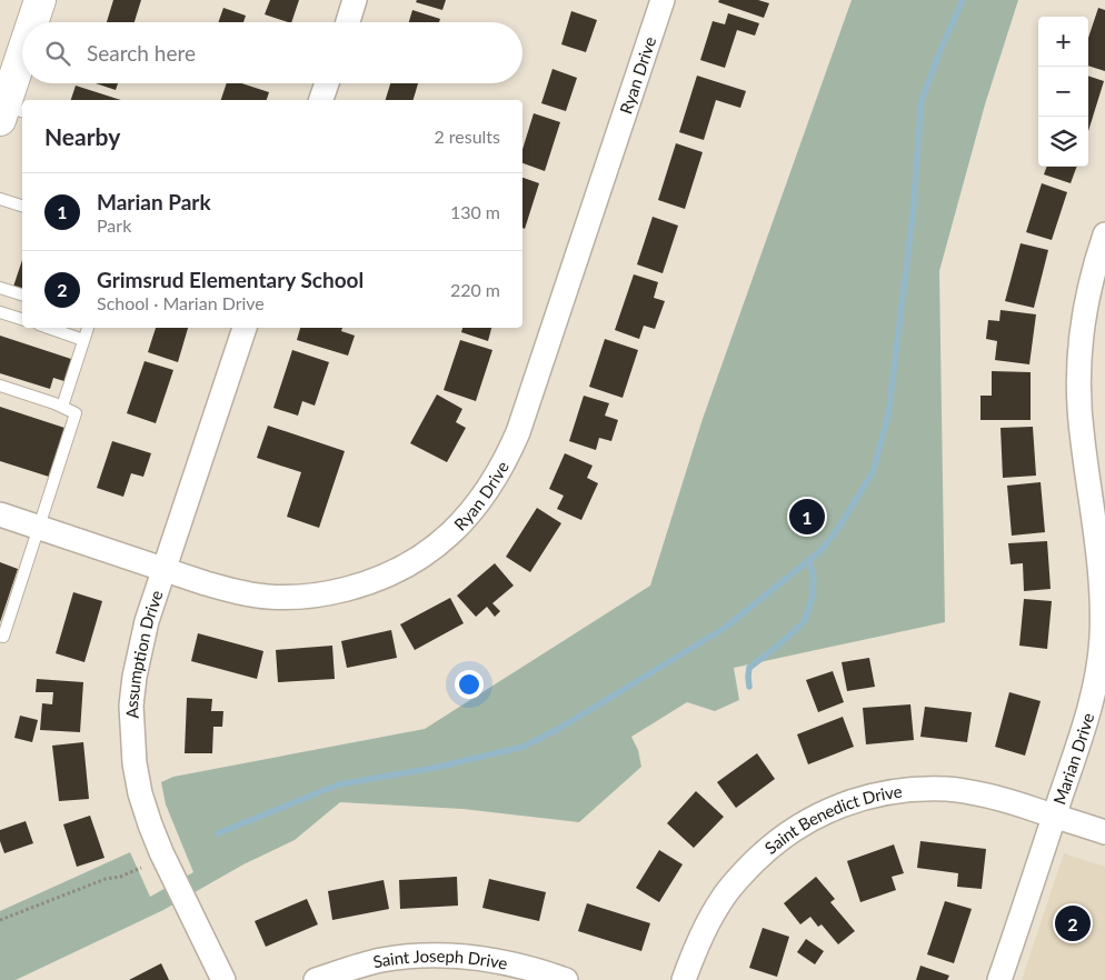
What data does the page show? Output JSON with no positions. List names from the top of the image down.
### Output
{
  "streets": {
    "street": [
      "Ryan Drive",
      "Assumption Drive",
      "Marian Drive",
      "Saint Benedict Drive",
      "Saint Joseph Drive"
    ]
  },
  "crossings": [
    ["Ryan Drive", "Assumption Drive"],
    ["Marian Drive", "Saint Benedict Drive"]
  ],
  "page": {
    "map_buttons": ["+", "−"],
    "search": "Search here",
    "heading": ["Nearby", "2 results"],
    "list": [
      {
        "mark": "1",
        "name": "Marian Park",
        "note": "Park",
        "value": "130 m"
      },
      {
        "mark": "2",
        "name": "Grimsrud Elementary School",
        "note": "School · Marian Drive",
        "value": "220 m"
      }
    ],
    "pins": ["1", "2"]
  }
}
